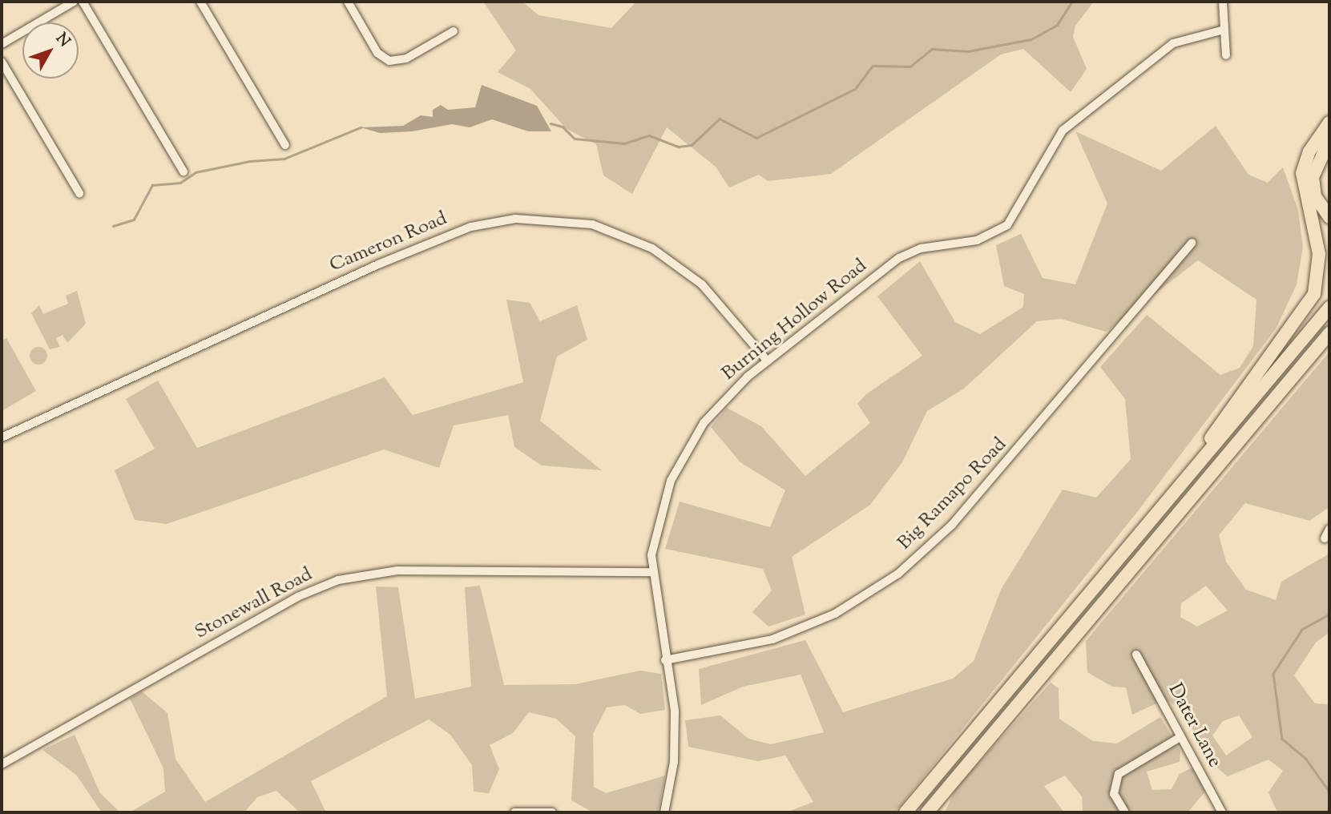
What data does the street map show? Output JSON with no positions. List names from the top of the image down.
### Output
{
  "streets": {
    "street": [
      "Cameron Road",
      "Burning Hollow Road",
      "Big Ramapo Road",
      "Stonewall Road",
      "Dater Lane"
    ]
  },
  "crossings": [
    ["Cameron Road", "Burning Hollow Road"],
    ["Burning Hollow Road", "Big Ramapo Road"],
    ["Burning Hollow Road", "Stonewall Road"]
  ],
  "north": "top right"
}
